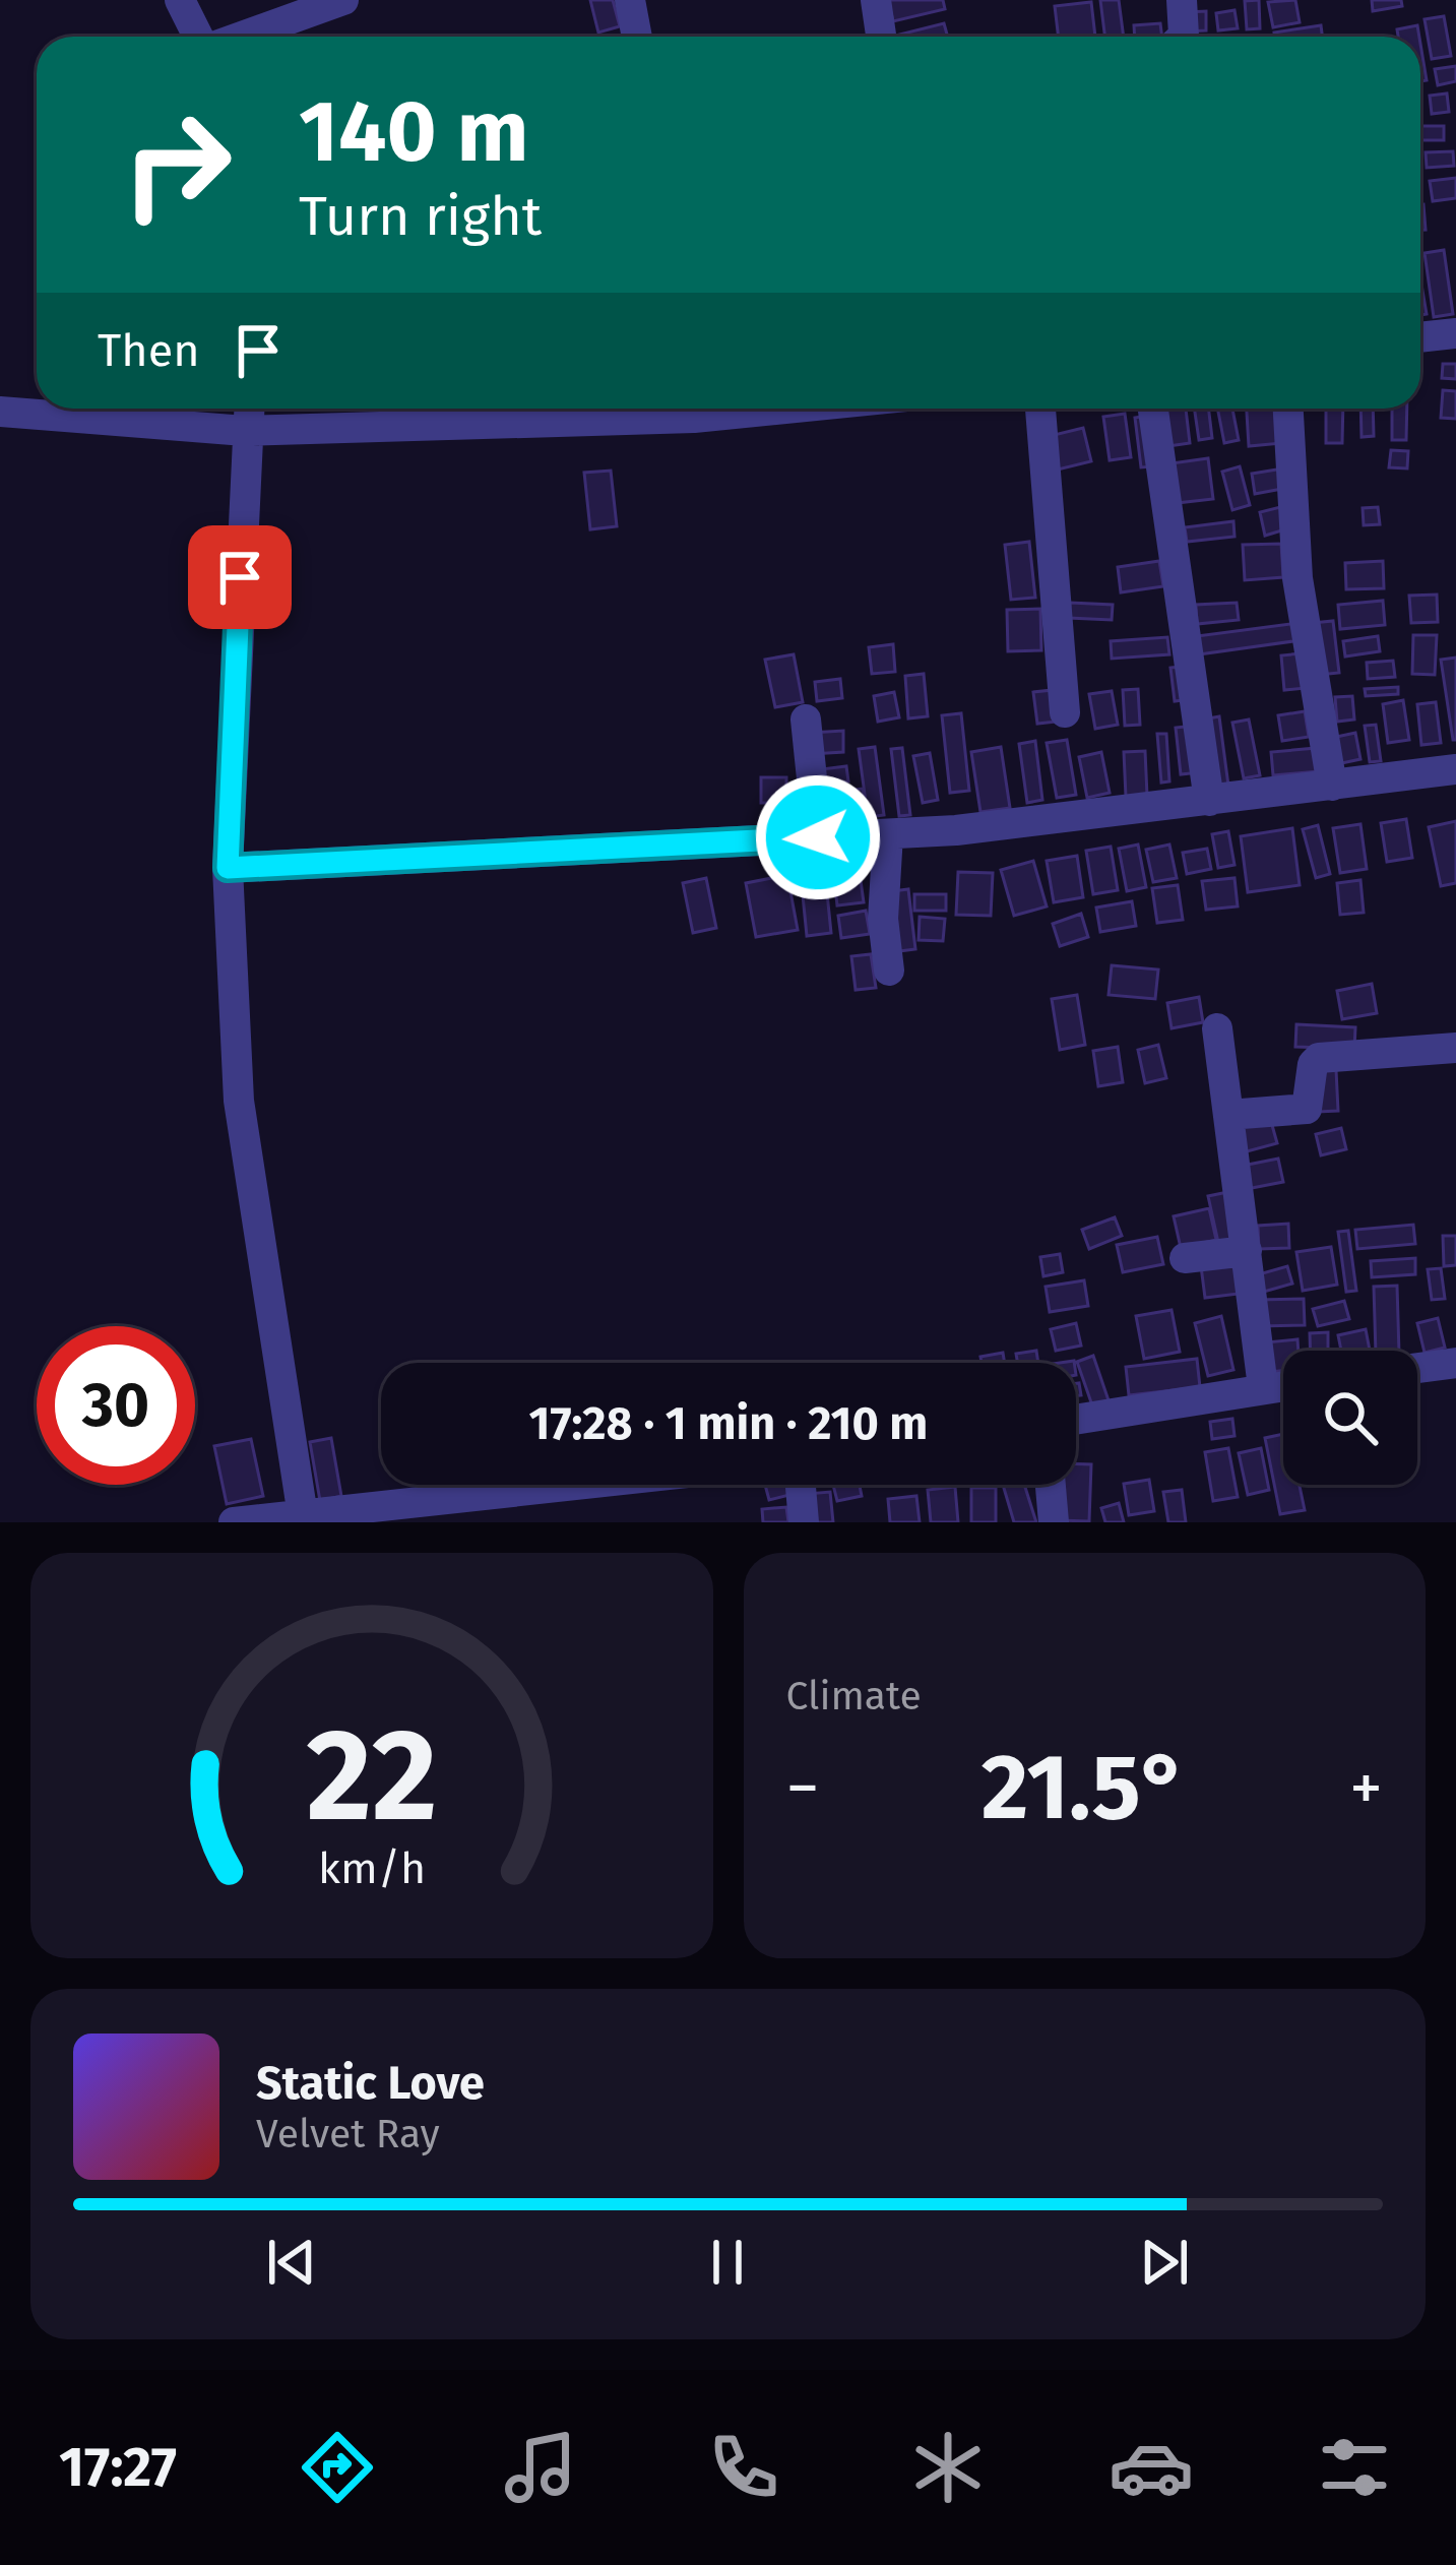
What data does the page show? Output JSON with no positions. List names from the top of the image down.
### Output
{
  "page": {
    "turn": ["140 m", "Turn right"],
    "then": "Then",
    "limit": "30",
    "trip": "17:28 · 1 min · 210 m",
    "tile": "Climate",
    "heat": ["−", "21.5°", "+"],
    "song": ["Static Love", "Velvet Ray"],
    "tabs": "17:27",
    "gauge": ["22", "km/h"]
  }
}
